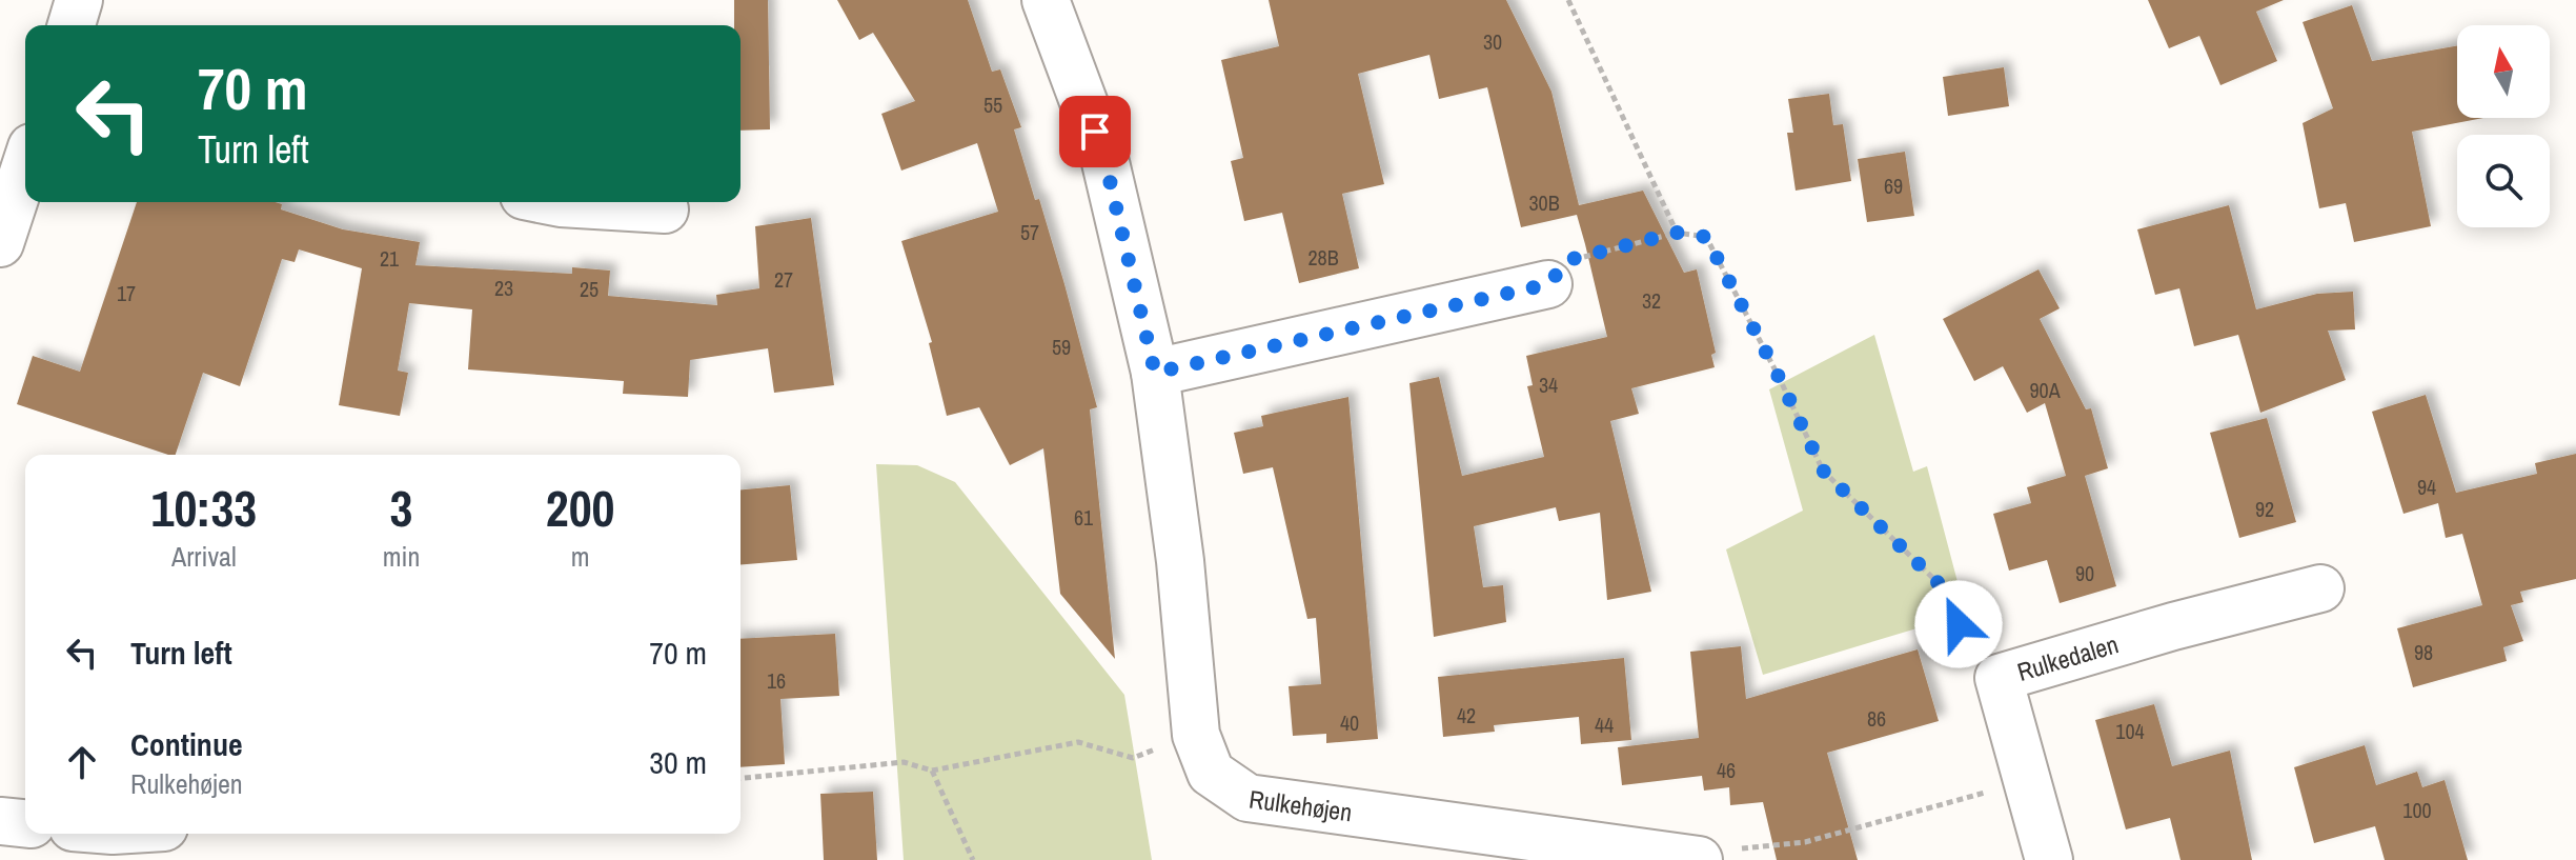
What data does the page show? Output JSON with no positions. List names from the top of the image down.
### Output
{
  "streets": {
    "street": ["Rulkedalen", "Rulkehøjen"]
  },
  "house_numbers": [
    "30",
    "55",
    "69",
    "30B",
    "57",
    "28B",
    "21",
    "27",
    "23",
    "25",
    "17",
    "32",
    "59",
    "34",
    "90A",
    "94",
    "92",
    "61",
    "90",
    "98",
    "16",
    "42",
    "86",
    "40",
    "44",
    "104",
    "46",
    "100"
  ],
  "north": "top",
  "page": {
    "turn": ["70 m", "Turn left"],
    "eta": [
      "10:33",
      "Arrival",
      "3",
      "min",
      "200",
      "m"
    ],
    "list": [
      {
        "name": "Turn left",
        "value": "70 m"
      },
      {
        "name": "Continue",
        "note": "Rulkehøjen",
        "value": "30 m"
      }
    ]
  }
}
